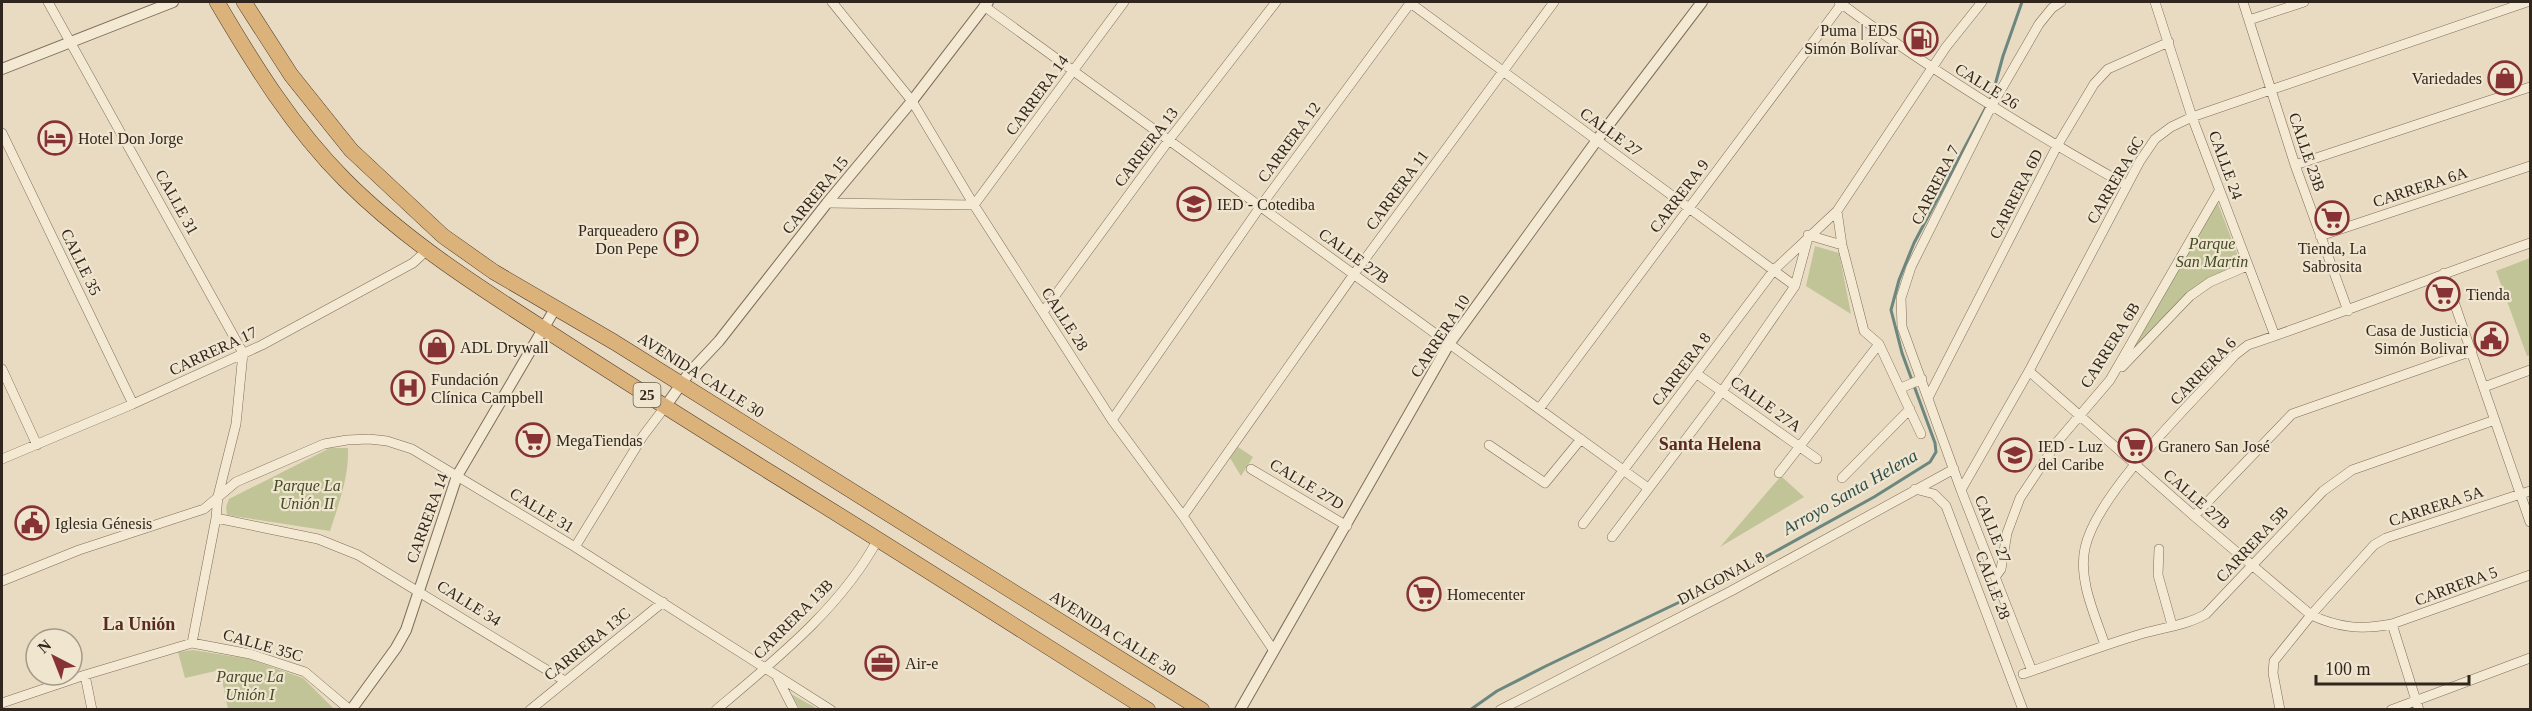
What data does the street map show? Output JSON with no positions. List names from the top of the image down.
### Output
{
  "streets": {
    "highway": ["AVENIDA CALLE 30", "25"],
    "street": [
      "CALLE 26",
      "CARRERA 14",
      "CALLE 27",
      "CARRERA 12",
      "CARRERA 13",
      "CALLE 23B",
      "CALLE 24",
      "CARRERA 6C",
      "CARRERA 7",
      "CARRERA 6A",
      "CARRERA 11",
      "CARRERA 6D",
      "CARRERA 15",
      "CARRERA 9",
      "CALLE 31",
      "CALLE 27B",
      "CALLE 35",
      "CALLE 28",
      "CARRERA 10",
      "CARRERA 6B",
      "CARRERA 17",
      "CARRERA 8",
      "CARRERA 6",
      "CALLE 27A",
      "CALLE 27D",
      "CARRERA 5A",
      "CARRERA 5B",
      "DIAGONAL 8",
      "CARRERA 5",
      "CALLE 34",
      "CARRERA 13B",
      "CARRERA 13C",
      "CALLE 35C"
    ]
  },
  "crossings": [
    ["CALLE 26", "CARRERA 6C"],
    ["CALLE 26", "CARRERA 7"],
    ["CALLE 26", "CARRERA 6D"],
    ["CALLE 26", "CARRERA 9"],
    ["CALLE 26", "CARRERA 8"],
    ["CARRERA 14", "CALLE 31"],
    ["CARRERA 14", "CALLE 27B"],
    ["CARRERA 14", "CALLE 28"],
    ["CARRERA 14", "AVENIDA CALLE 30"],
    ["CARRERA 14", "25"],
    ["CARRERA 14", "CALLE 34"],
    ["CARRERA 14", "CALLE 35C"],
    ["CALLE 27", "CARRERA 12"],
    ["CALLE 27", "CARRERA 6C"],
    ["CALLE 27", "CARRERA 7"],
    ["CALLE 27", "CARRERA 11"],
    ["CALLE 27", "CARRERA 6D"],
    ["CALLE 27", "CARRERA 9"],
    ["CALLE 27", "CARRERA 10"],
    ["CALLE 27", "CARRERA 6B"],
    ["CALLE 27", "CARRERA 8"],
    ["CALLE 27", "CARRERA 5B"],
    ["CALLE 27", "DIAGONAL 8"],
    ["CARRERA 12", "CALLE 27B"],
    ["CARRERA 12", "CALLE 28"],
    ["CARRERA 13", "CALLE 27B"],
    ["CARRERA 13", "CALLE 28"],
    ["CALLE 23B", "CARRERA 6C"],
    ["CALLE 23B", "CARRERA 6A"],
    ["CALLE 23B", "CARRERA 6"],
    ["CALLE 24", "CARRERA 6C"],
    ["CALLE 24", "CARRERA 6D"],
    ["CALLE 24", "CARRERA 6B"],
    ["CALLE 24", "CARRERA 6"],
    ["CARRERA 6C", "CALLE 27B"],
    ["CARRERA 7", "CARRERA 6D"],
    ["CARRERA 11", "CALLE 27B"],
    ["CARRERA 11", "CALLE 28"],
    ["CARRERA 15", "CALLE 27B"],
    ["CARRERA 15", "CALLE 28"],
    ["CARRERA 15", "AVENIDA CALLE 30"],
    ["CARRERA 15", "25"],
    ["CARRERA 9", "CALLE 27B"],
    ["CALLE 31", "CARRERA 17"],
    ["CALLE 31", "CARRERA 13B"],
    ["CALLE 31", "CARRERA 13C"],
    ["CALLE 27B", "CARRERA 10"],
    ["CALLE 27B", "CARRERA 6B"],
    ["CALLE 27B", "CARRERA 8"],
    ["CALLE 27B", "CARRERA 6"],
    ["CALLE 27B", "CARRERA 5A"],
    ["CALLE 27B", "CARRERA 5B"],
    ["CALLE 27B", "CARRERA 5"],
    ["CALLE 35", "CARRERA 17"],
    ["CALLE 28", "CARRERA 10"],
    ["CALLE 28", "DIAGONAL 8"],
    ["CARRERA 10", "CALLE 27D"],
    ["CARRERA 17", "25"],
    ["CARRERA 8", "CALLE 27A"],
    ["CARRERA 6", "CARRERA 5B"],
    ["25", "CARRERA 13B"],
    ["CALLE 34", "CARRERA 13C"]
  ],
  "districts": ["Santa Helena", "La Unión"],
  "water": ["Arroyo Santa Helena"],
  "parks": ["Parque San Martin", "Parque La Unión II", "Parque La Unión I"],
  "places": {
    "fuel station": ["Puma | EDS Simón Bolívar"],
    "shop": ["Variedades", "ADL Drywall"],
    "hotel": ["Hotel Don Jorge"],
    "school or university": ["IED - Cotediba", "IED - Luz del Caribe"],
    "supermarket": [
      "Tienda, La Sabrosita",
      "Tienda",
      "MegaTiendas",
      "Granero San José",
      "Homecenter"
    ],
    "parking": ["Parqueadero Don Pepe"],
    "public building": ["Casa de Justicia Simón Bolivar", "Iglesia Génesis"],
    "hospital": ["Fundación Clínica Campbell"],
    "office": ["Air-e"]
  },
  "scale_bar": "100 m",
  "north": "top left"
}
